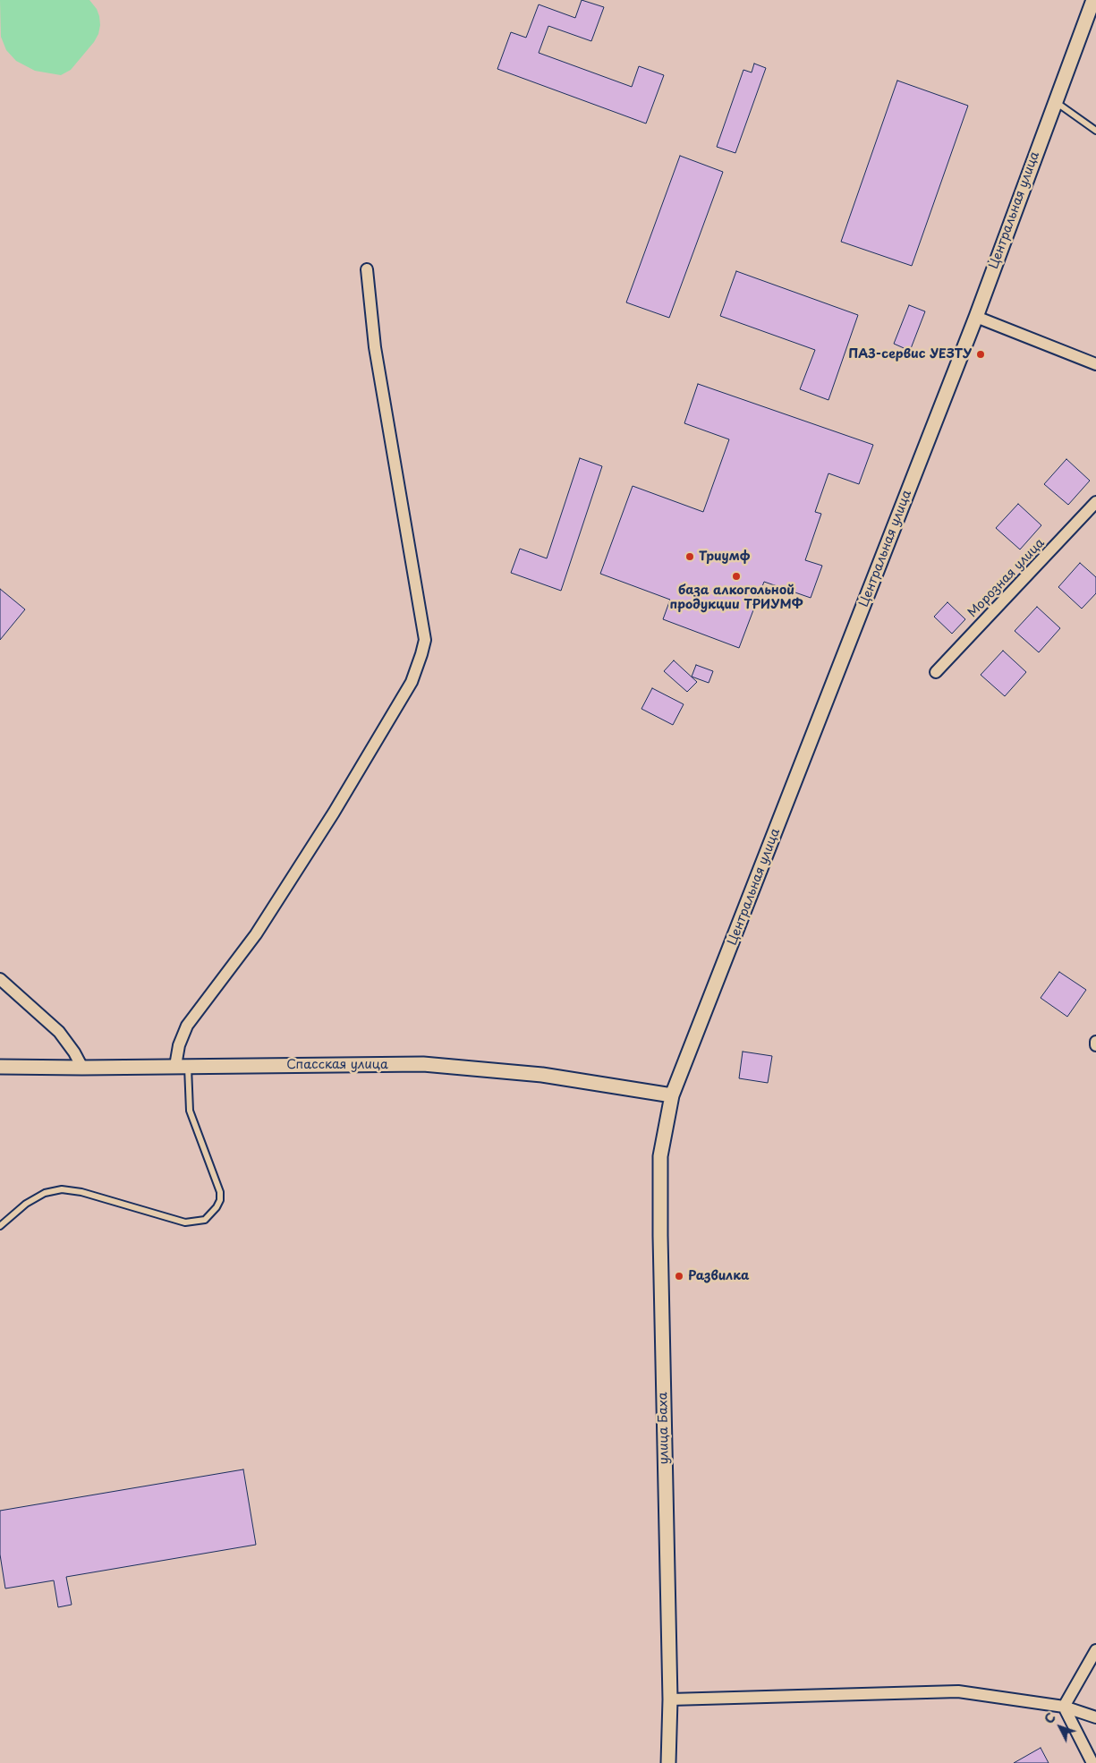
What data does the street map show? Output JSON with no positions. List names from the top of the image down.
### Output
{
  "streets": {
    "street": [
      "Центральная улица",
      "Морозная улица",
      "Спасская улица",
      "улица Баха"
    ]
  },
  "crossings": [
    ["Центральная улица", "Спасская улица"],
    ["Центральная улица", "улица Баха"],
    ["Спасская улица", "улица Баха"]
  ],
  "places": [
    "ПАЗ-сервис УЕЗТУ",
    "Триумф",
    "база алкогольной продукции ТРИУМФ",
    "Развилка"
  ],
  "north": "top left"
}
